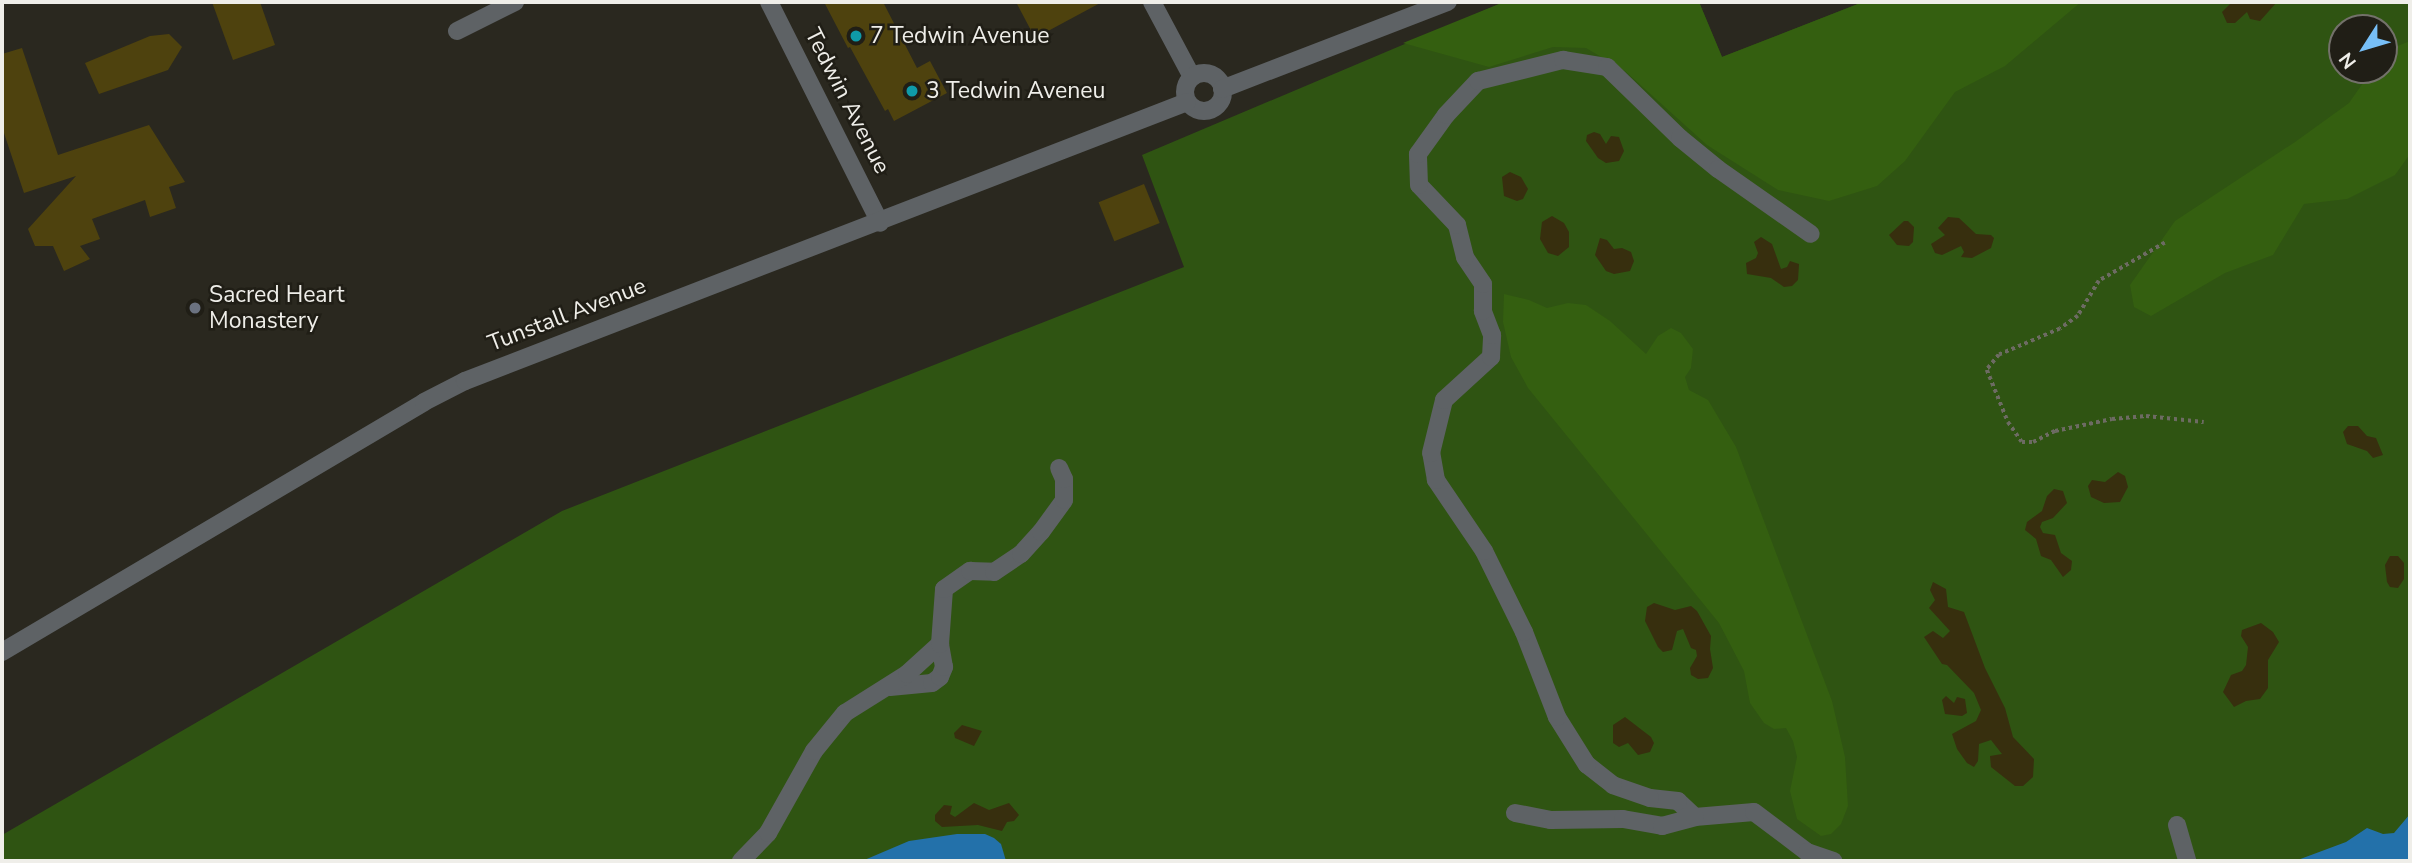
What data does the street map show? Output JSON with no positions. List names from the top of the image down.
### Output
{
  "streets": {
    "street": ["Tedwin Avenue", "Tunstall Avenue"]
  },
  "crossings": [
    ["Tedwin Avenue", "Tunstall Avenue"]
  ],
  "places": ["7 Tedwin Avenue", "3 Tedwin Aveneu", "Sacred Heart Monastery"],
  "north": "bottom left"
}
